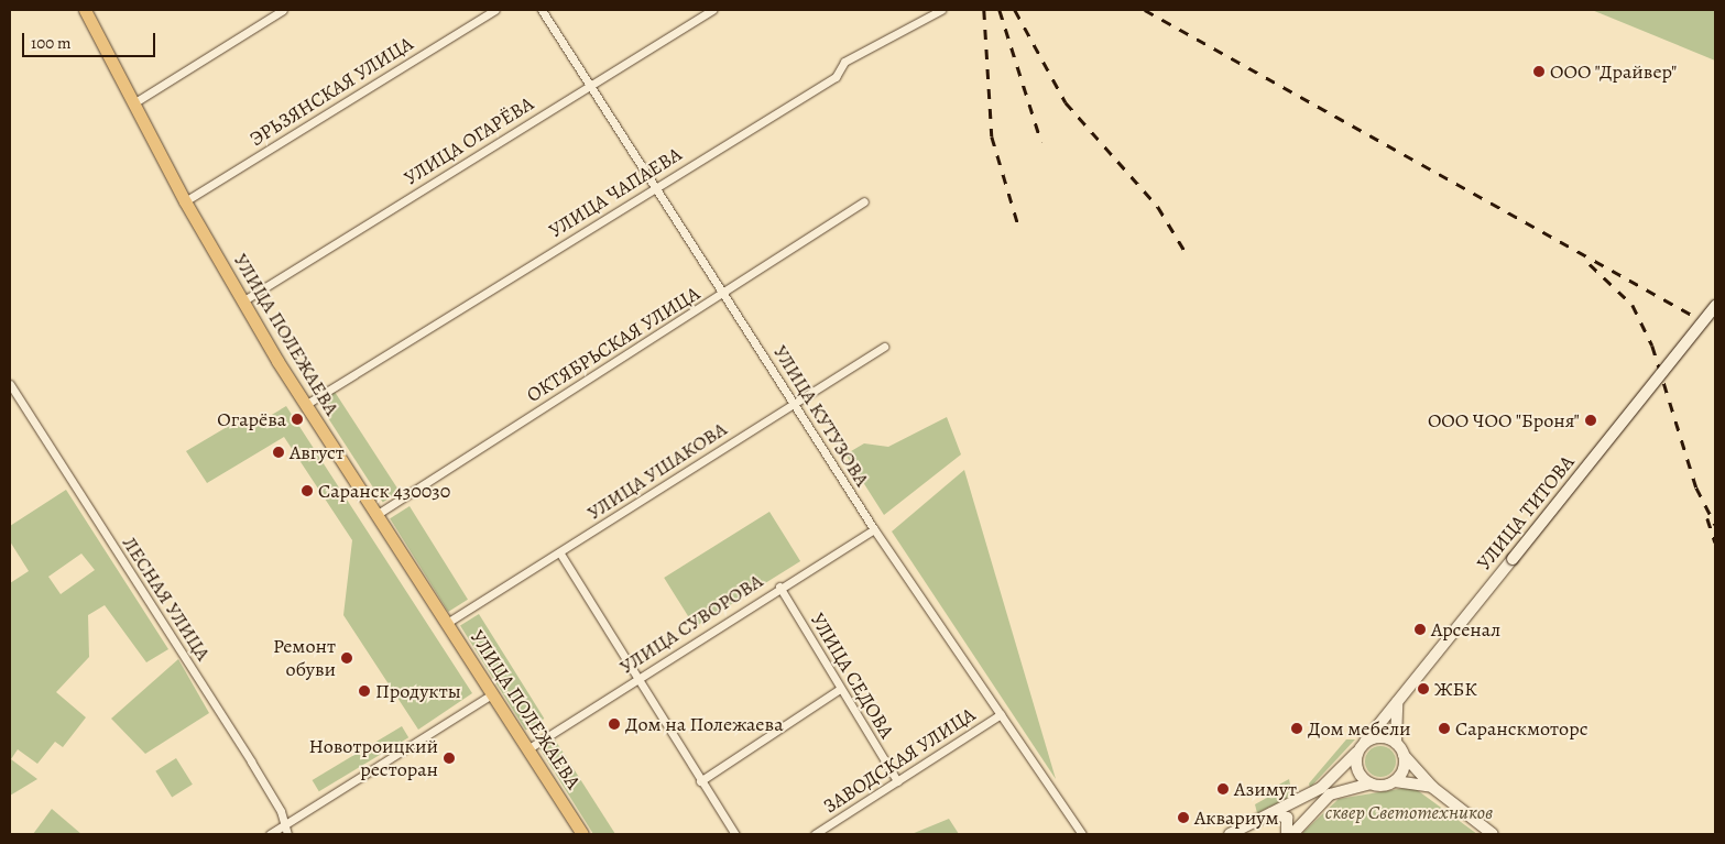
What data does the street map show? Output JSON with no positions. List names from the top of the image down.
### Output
{
  "streets": {
    "main road": ["УЛИЦА ПОЛЕЖАЕВА", "УЛИЦА ТИТОВА"],
    "street": [
      "ЭРЬЗЯНСКАЯ УЛИЦА",
      "УЛИЦА ОГАРЁВА",
      "УЛИЦА ЧАПАЕВА",
      "ОКТЯБРЬСКАЯ УЛИЦА",
      "УЛИЦА КУТУЗОВА",
      "УЛИЦА УШАКОВА",
      "ЛЕСНАЯ УЛИЦА",
      "УЛИЦА СУВОРОВА",
      "УЛИЦА СЕДОВА",
      "ЗАВОДСКАЯ УЛИЦА"
    ]
  },
  "crossings": [
    ["ЭРЬЗЯНСКАЯ УЛИЦА", "УЛИЦА ПОЛЕЖАЕВА"],
    ["УЛИЦА ОГАРЁВА", "УЛИЦА ПОЛЕЖАЕВА"],
    ["УЛИЦА ОГАРЁВА", "УЛИЦА КУТУЗОВА"],
    ["УЛИЦА ЧАПАЕВА", "УЛИЦА ПОЛЕЖАЕВА"],
    ["УЛИЦА ЧАПАЕВА", "УЛИЦА КУТУЗОВА"],
    ["УЛИЦА ПОЛЕЖАЕВА", "ОКТЯБРЬСКАЯ УЛИЦА"],
    ["УЛИЦА ПОЛЕЖАЕВА", "УЛИЦА УШАКОВА"],
    ["УЛИЦА ПОЛЕЖАЕВА", "УЛИЦА СУВОРОВА"],
    ["ОКТЯБРЬСКАЯ УЛИЦА", "УЛИЦА КУТУЗОВА"],
    ["УЛИЦА КУТУЗОВА", "УЛИЦА УШАКОВА"],
    ["УЛИЦА КУТУЗОВА", "УЛИЦА СУВОРОВА"],
    ["УЛИЦА КУТУЗОВА", "ЗАВОДСКАЯ УЛИЦА"],
    ["УЛИЦА СУВОРОВА", "УЛИЦА СЕДОВА"],
    ["УЛИЦА СЕДОВА", "ЗАВОДСКАЯ УЛИЦА"]
  ],
  "parks": ["сквер Светотехников"],
  "places": [
    "ООО \"Драйвер\"",
    "Огарёва",
    "ООО ЧОО \"Броня\"",
    "Август",
    "Саранск 430030",
    "Арсенал",
    "Ремонт обуви",
    "ЖБК",
    "Продукты",
    "Дом на Полежаева",
    "Дом мебели",
    "Саранскмоторс",
    "Новотроицкий ресторан",
    "Азимут",
    "Аквариум"
  ],
  "scale_bar": "100 m"
}
